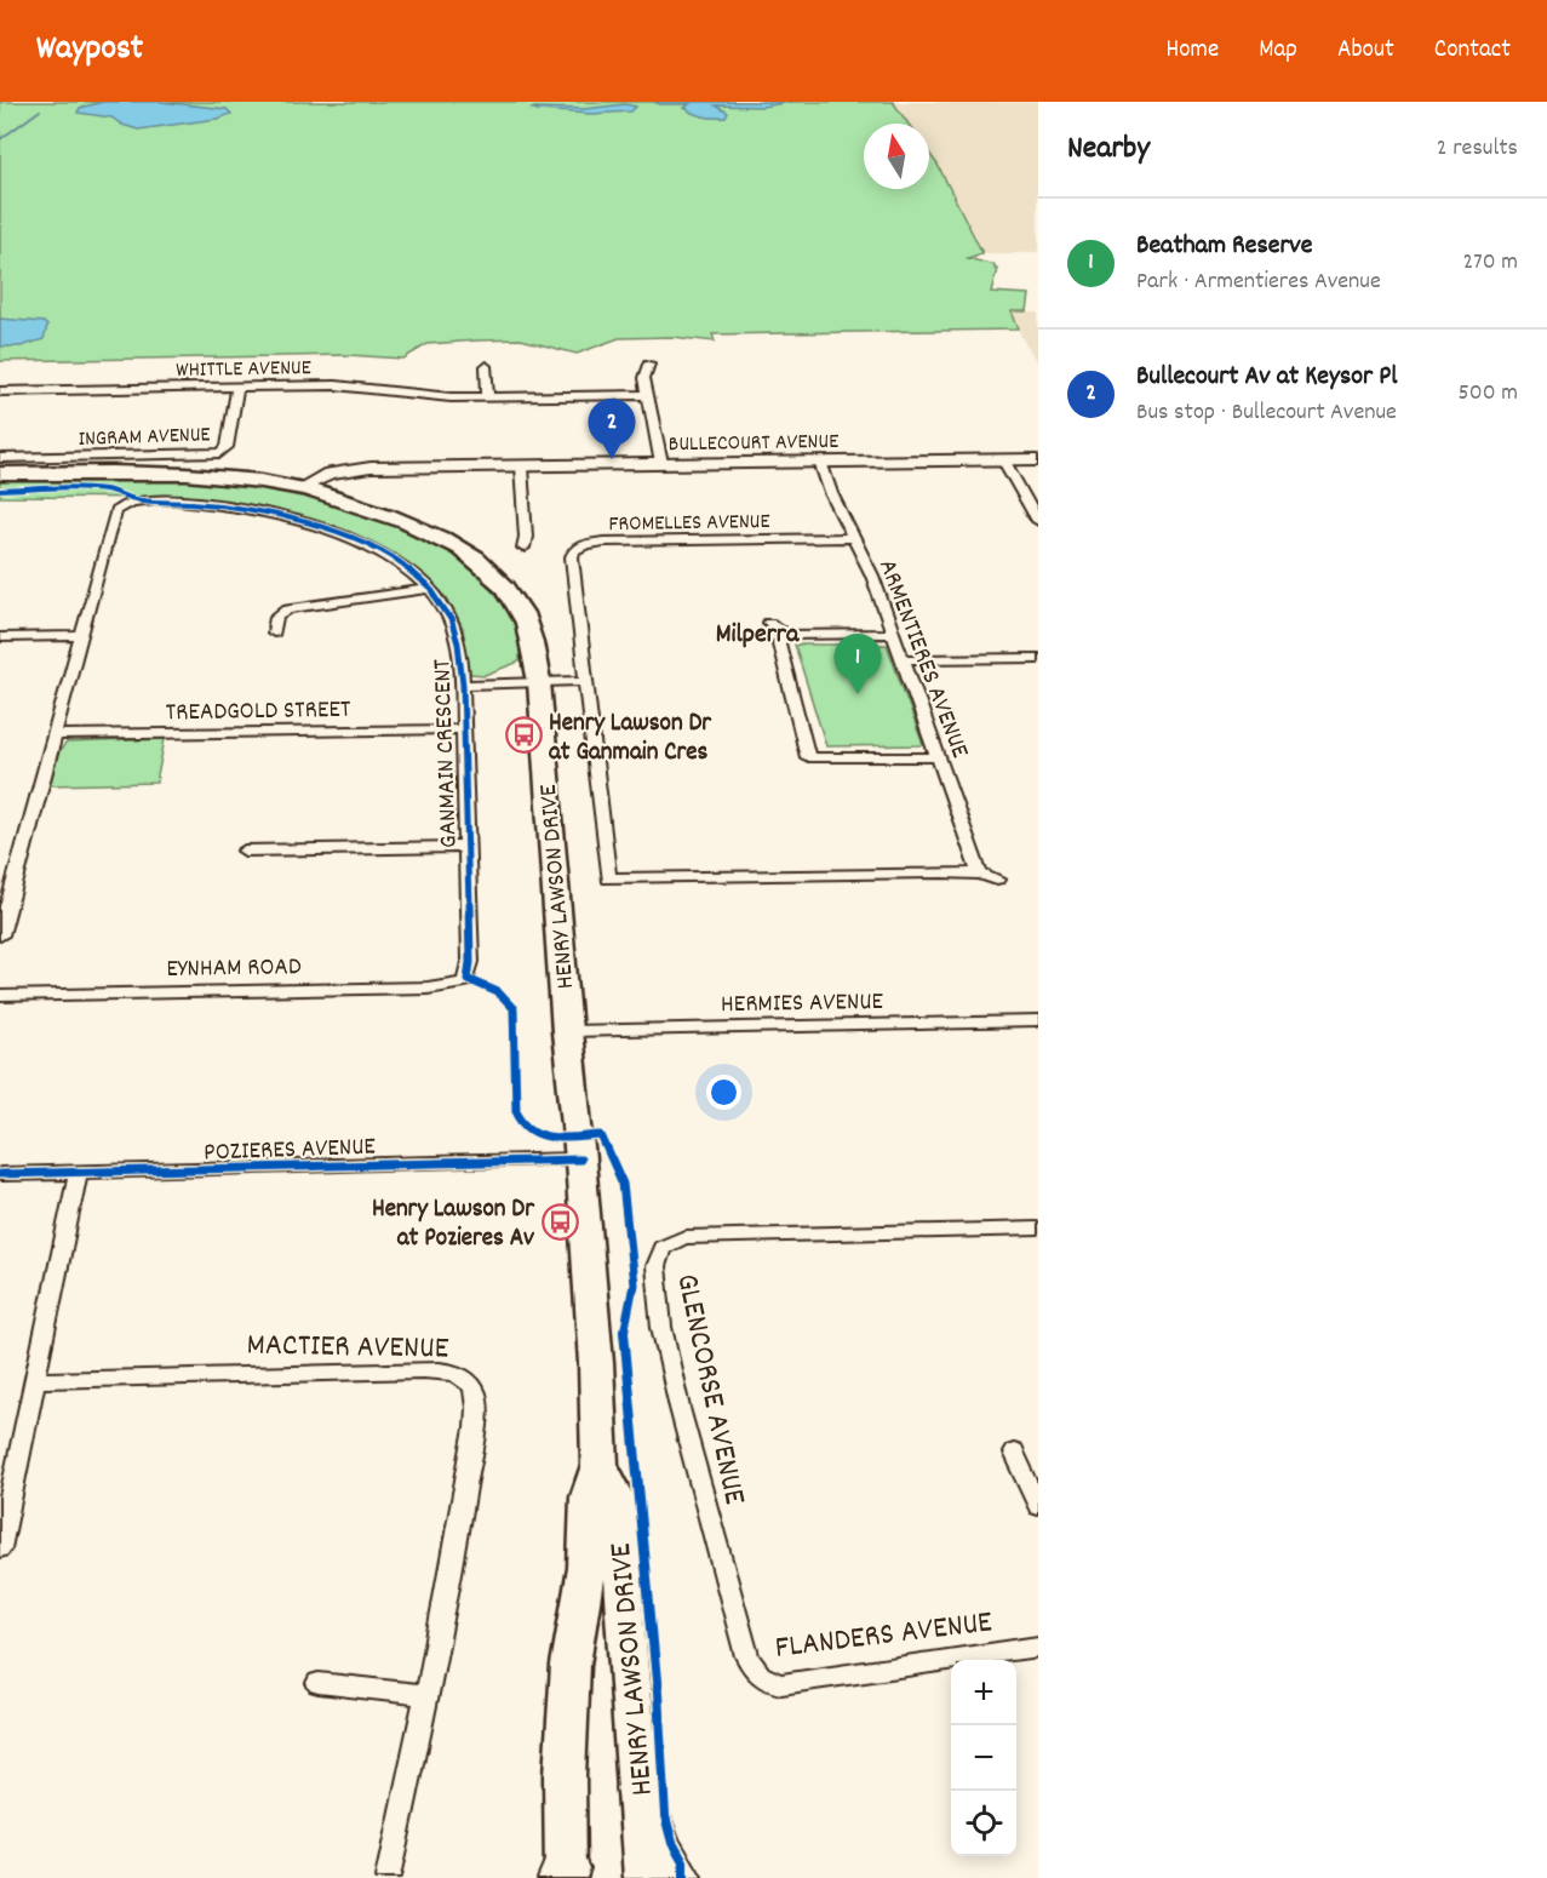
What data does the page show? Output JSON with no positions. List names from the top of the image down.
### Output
{
  "streets": {
    "main road": ["BULLECOURT AVENUE", "HENRY LAWSON DRIVE"],
    "street": [
      "WHITTLE AVENUE",
      "INGRAM AVENUE",
      "FROMELLES AVENUE",
      "ARMENTIERES AVENUE",
      "TREADGOLD STREET",
      "GANMAIN CRESCENT",
      "EYNHAM ROAD",
      "HERMIES AVENUE",
      "POZIERES AVENUE",
      "MACTIER AVENUE",
      "GLENCORSE AVENUE",
      "FLANDERS AVENUE"
    ]
  },
  "crossings": [
    ["WHITTLE AVENUE", "INGRAM AVENUE"],
    ["BULLECOURT AVENUE", "ARMENTIERES AVENUE"],
    ["BULLECOURT AVENUE", "HENRY LAWSON DRIVE"],
    ["FROMELLES AVENUE", "ARMENTIERES AVENUE"],
    ["TREADGOLD STREET", "GANMAIN CRESCENT"],
    ["GANMAIN CRESCENT", "HENRY LAWSON DRIVE"],
    ["GANMAIN CRESCENT", "EYNHAM ROAD"],
    ["HENRY LAWSON DRIVE", "HERMIES AVENUE"],
    ["HENRY LAWSON DRIVE", "POZIERES AVENUE"],
    ["GLENCORSE AVENUE", "FLANDERS AVENUE"]
  ],
  "districts": ["Milperra"],
  "places": {
    "bus stop": ["Henry Lawson Dr at Ganmain Cres", "Henry Lawson Dr at Pozieres Av"]
  },
  "north": "top",
  "page": {
    "header": "Waypost",
    "nav": [
      "Home",
      "Map",
      "About",
      "Contact"
    ],
    "heading": ["Nearby", "2 results"],
    "list": [
      {
        "mark": "1",
        "name": "Beatham Reserve",
        "note": "Park · Armentieres Avenue",
        "value": "270 m"
      },
      {
        "mark": "2",
        "name": "Bullecourt Av at Keysor Pl",
        "note": "Bus stop · Bullecourt Avenue",
        "value": "500 m"
      }
    ],
    "pins": ["2", "1"],
    "map_buttons": ["+", "−"]
  }
}
